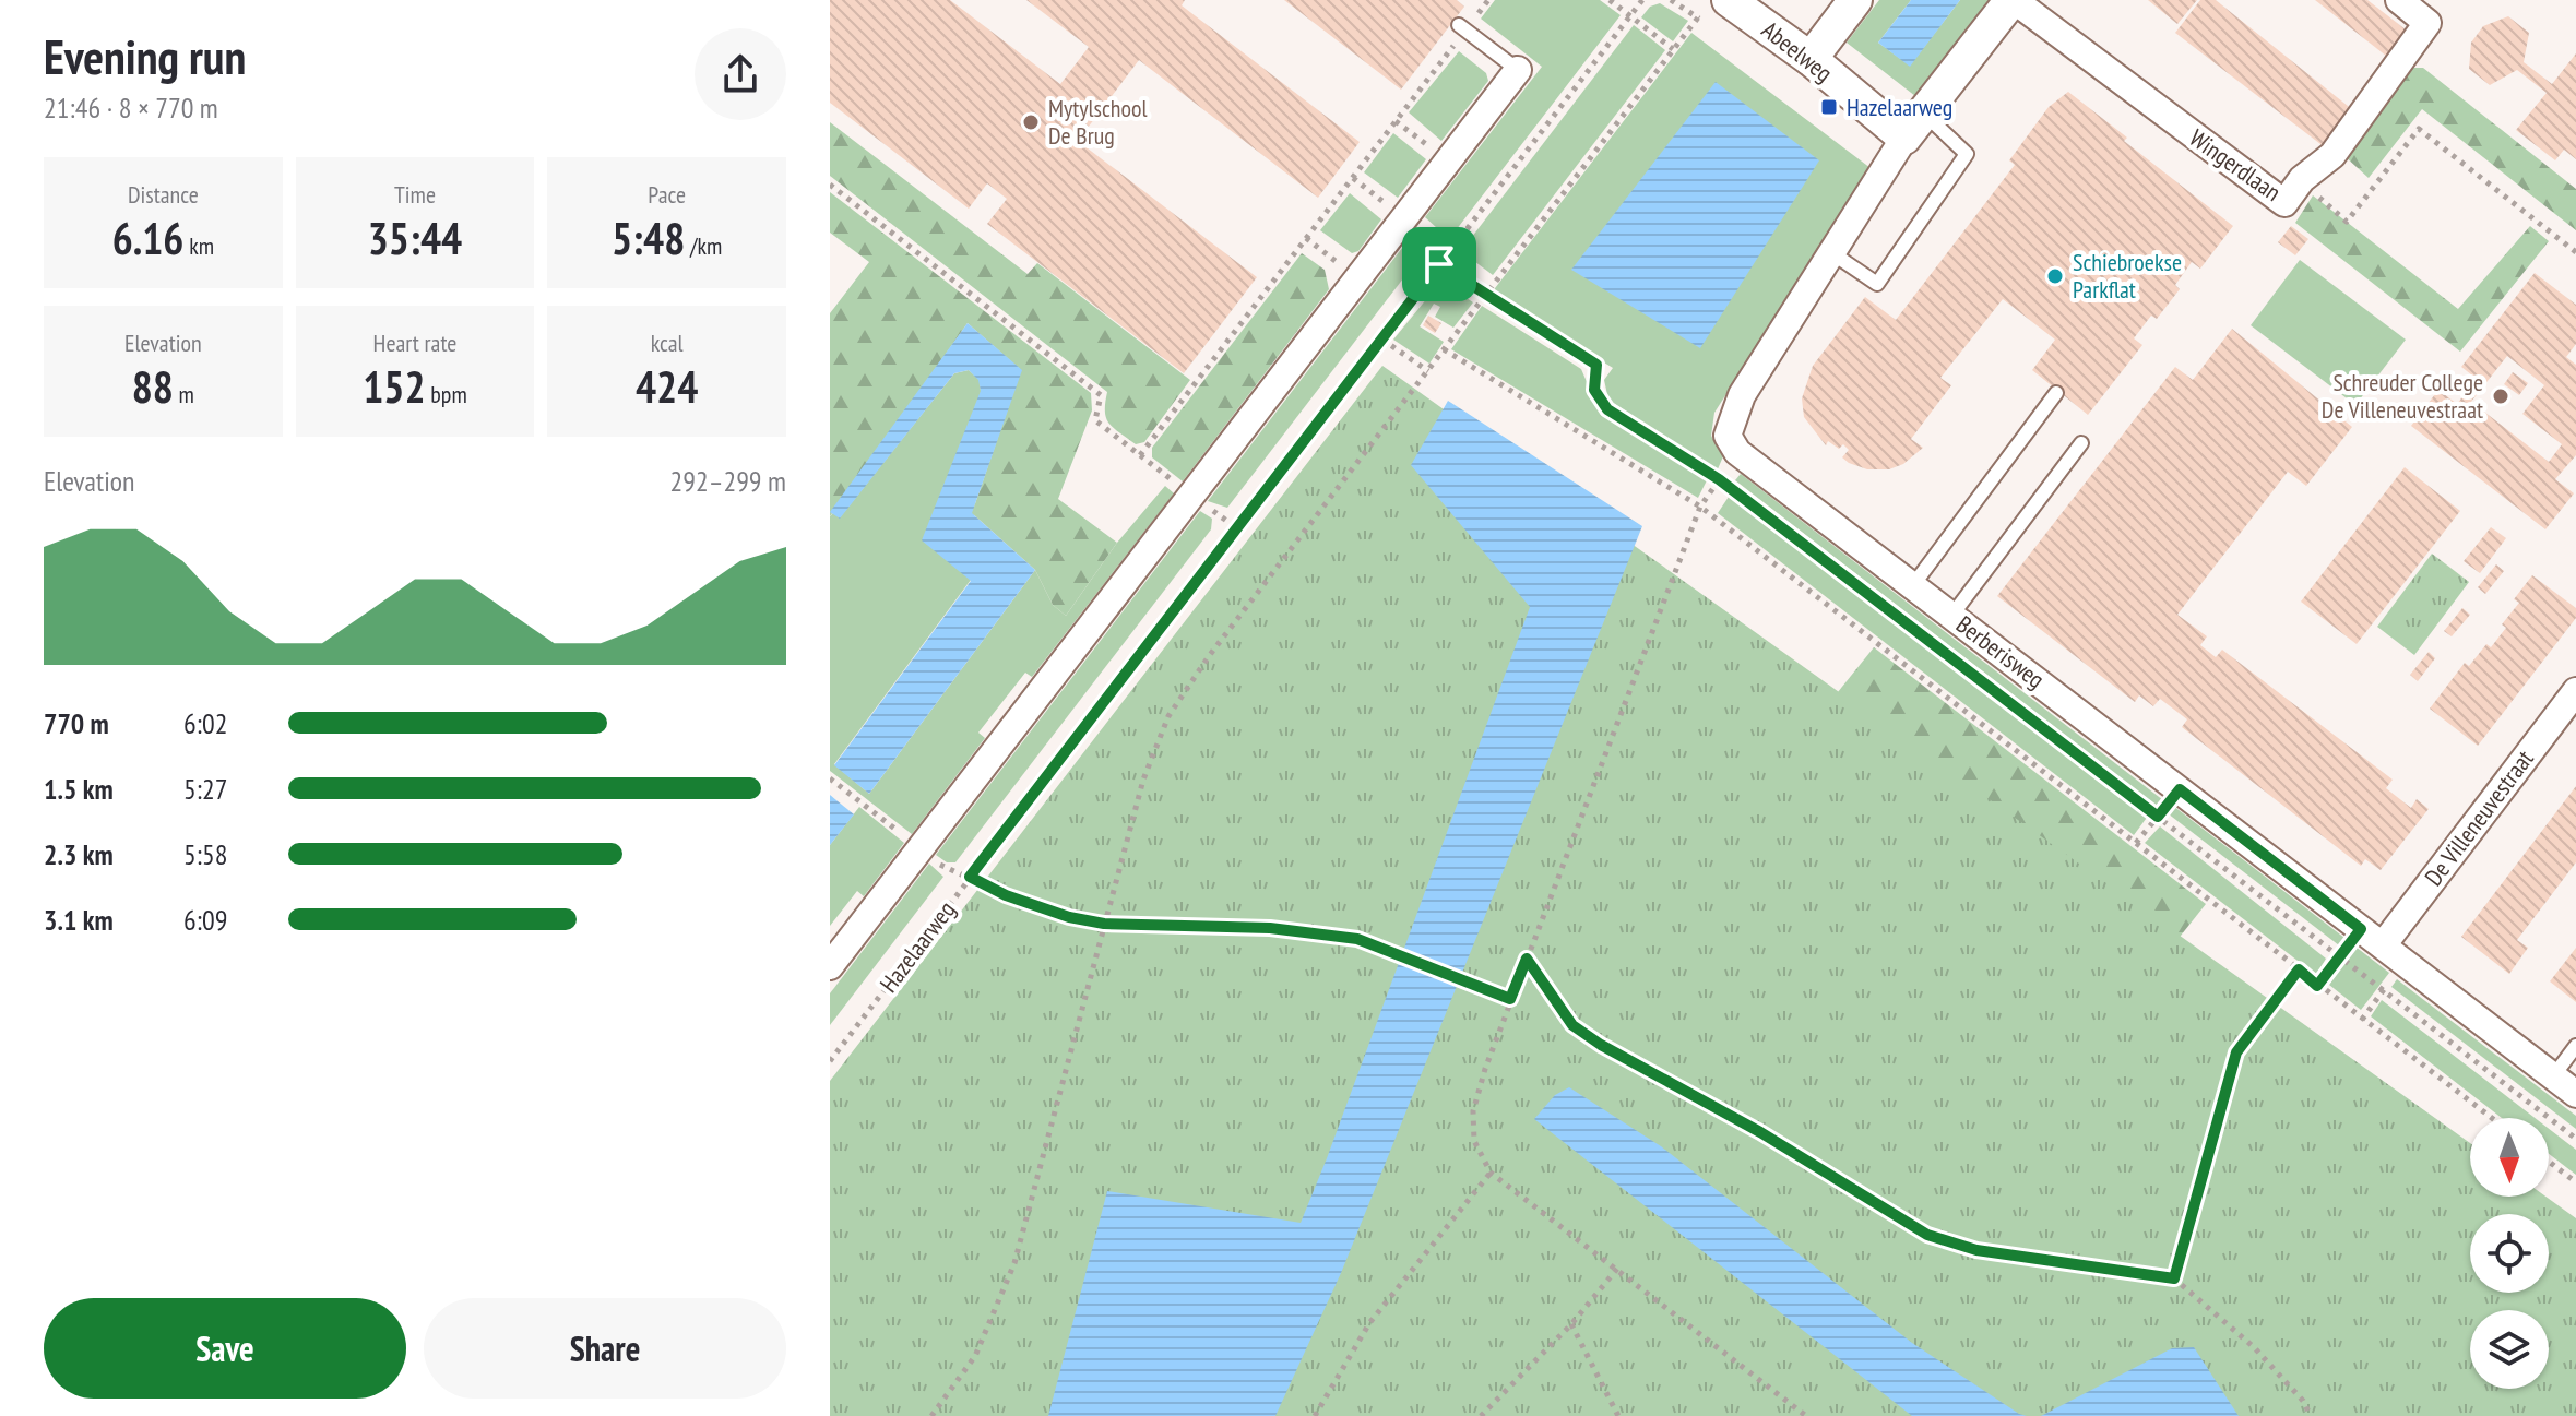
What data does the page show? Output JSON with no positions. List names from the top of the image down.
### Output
{
  "streets": {
    "street": [
      "Abeelweg",
      "Wingerdlaan",
      "Berberisweg",
      "De Villeneuvestraat"
    ],
    "path": ["Hazelaarweg"]
  },
  "crossings": [
    ["Abeelweg", "Berberisweg"],
    ["Berberisweg", "De Villeneuvestraat"]
  ],
  "places": {
    "transit": ["Hazelaarweg"],
    "other": ["Mytylschool De Brug", "Schiebroekse Parkflat", "Schreuder College De Villeneuvestraat"]
  },
  "north": "bottom",
  "page": {
    "heading": ["Evening run", "21:46 · 8 × 770 m"],
    "stats": [
      ["Distance", "6.16 km"],
      ["Time", "35:44"],
      ["Pace", "5:48 /km"],
      ["Elevation", "88 m"],
      ["Heart rate", "152 bpm"],
      ["kcal", "424"]
    ],
    "chart": ["Elevation", "292–299 m"],
    "list": [
      {
        "name": "770 m",
        "note": "6:02"
      },
      {
        "name": "1.5 km",
        "note": "5:27"
      },
      {
        "name": "2.3 km",
        "note": "5:58"
      },
      {
        "name": "3.1 km",
        "note": "6:09"
      }
    ],
    "buttons": ["Save", "Share"]
  }
}
